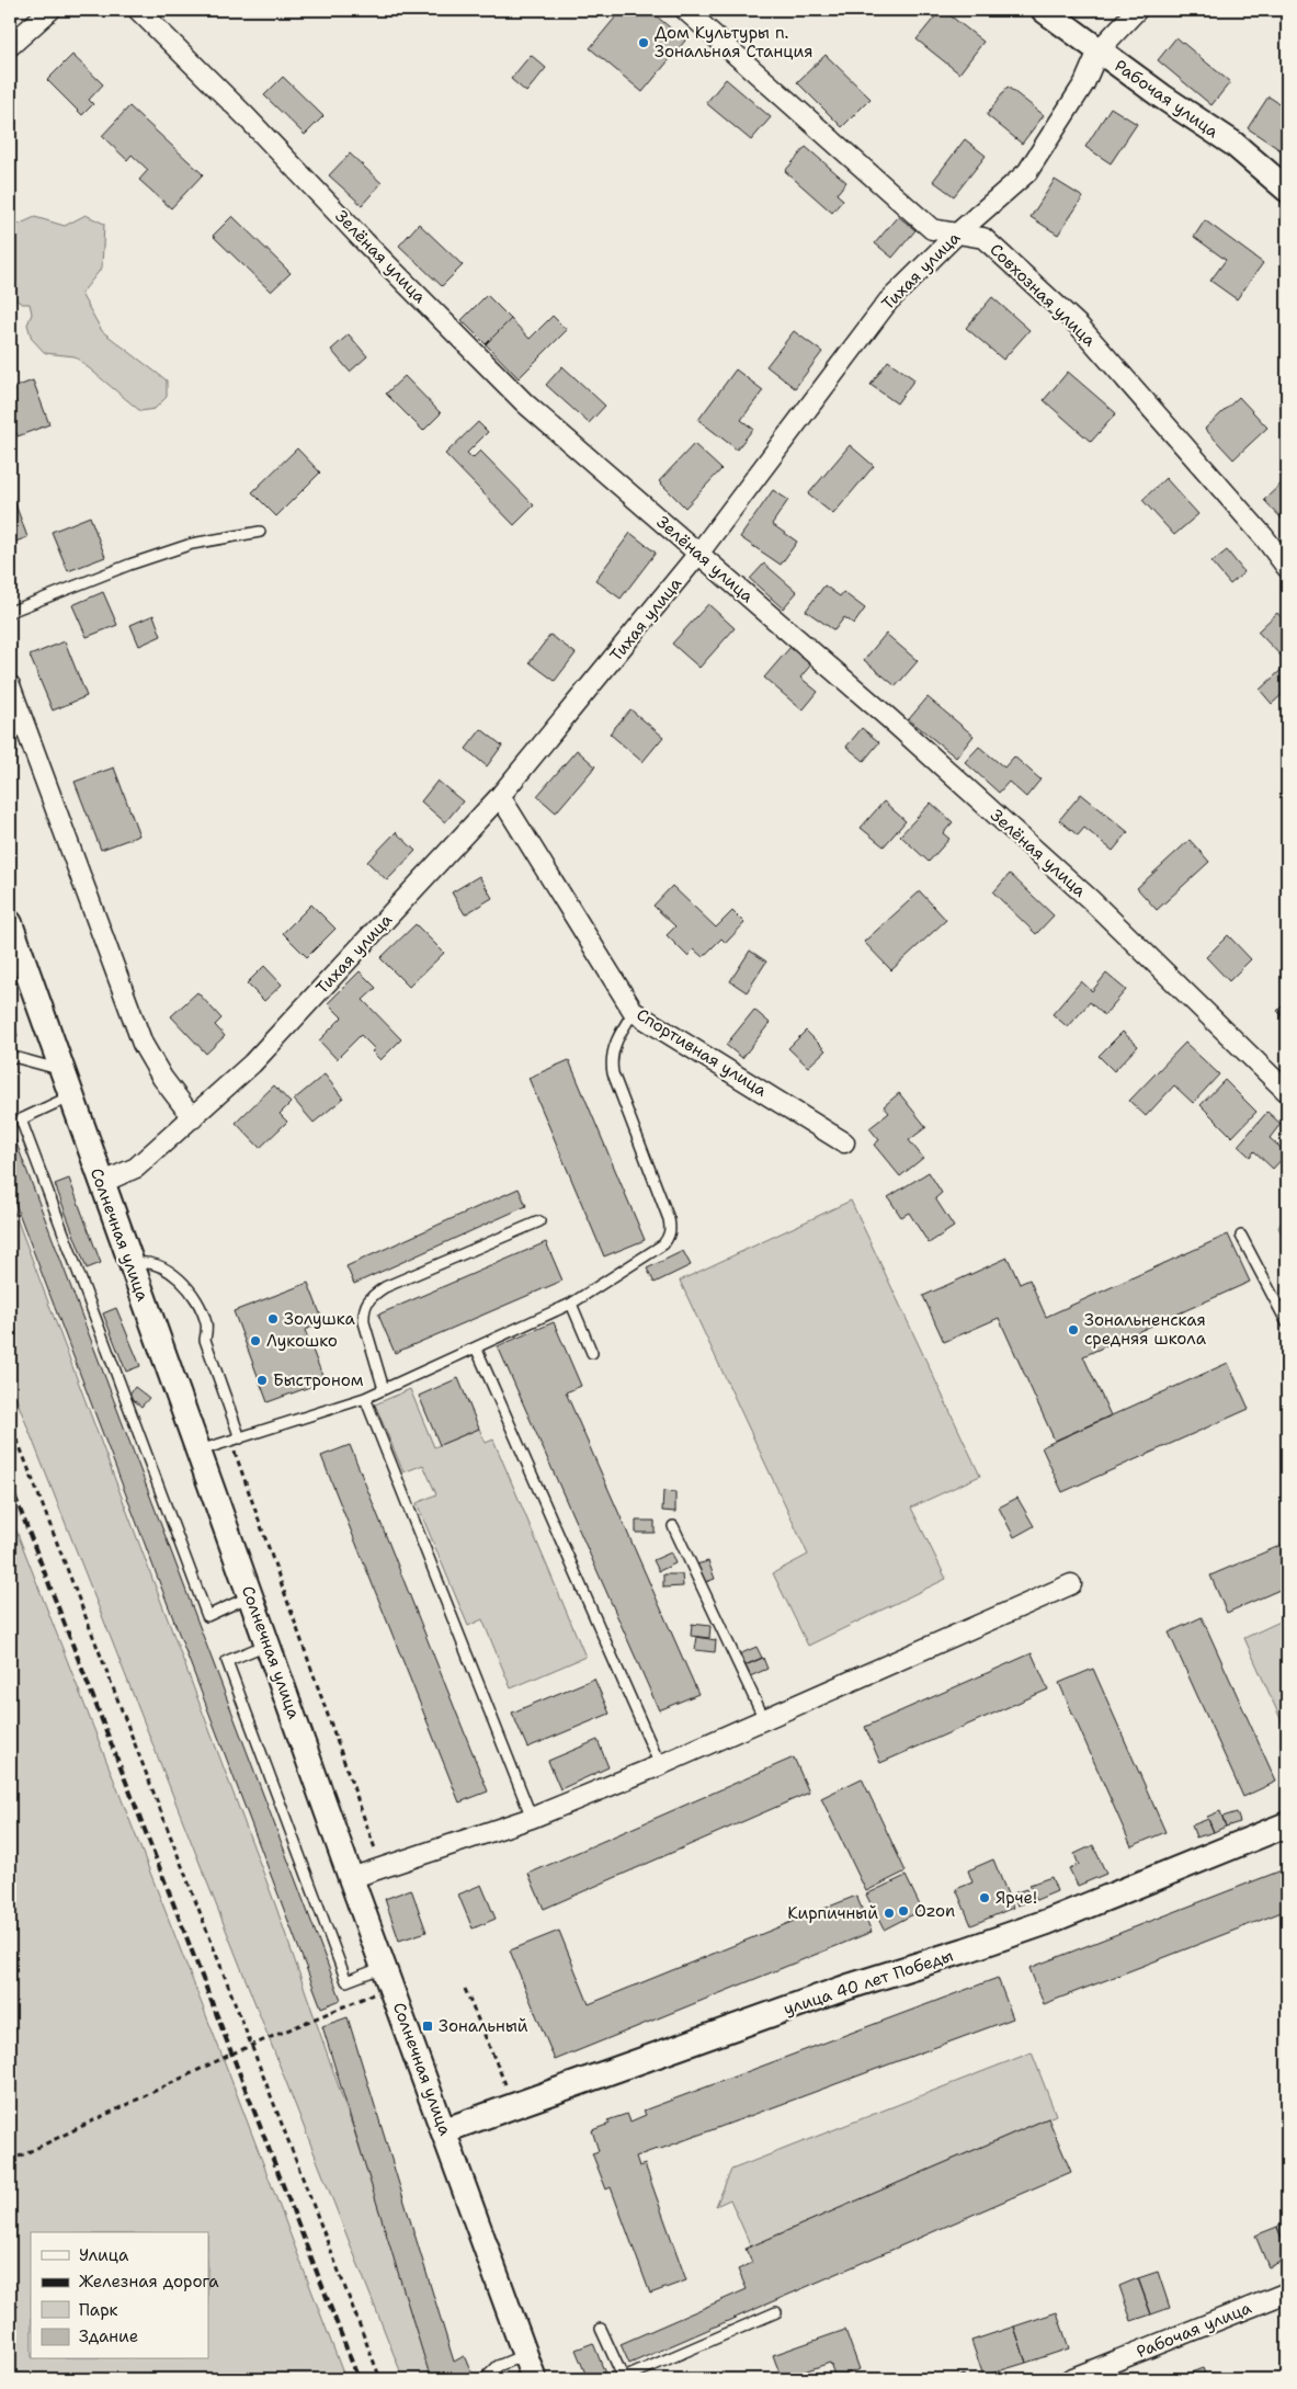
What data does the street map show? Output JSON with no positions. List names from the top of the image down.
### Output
{
  "streets": {
    "street": [
      "Рабочая улица",
      "Зелёная улица",
      "Тихая улица",
      "Совхозная улица",
      "Спортивная улица",
      "Солнечная улица",
      "улица 40 лет Победы"
    ]
  },
  "crossings": [
    ["Рабочая улица", "Тихая улица"],
    ["Зелёная улица", "Тихая улица"],
    ["Тихая улица", "Совхозная улица"],
    ["Тихая улица", "Спортивная улица"],
    ["Тихая улица", "Солнечная улица"],
    ["Солнечная улица", "улица 40 лет Победы"]
  ],
  "places": {
    "other": [
      "Дом Культуры п. Зональная Станция",
      "Золушка",
      "Зональненская средняя школа",
      "Лукошко",
      "Быстроном",
      "Ярче!",
      "Ozon",
      "Кирпичный"
    ],
    "transit": ["Зональный"]
  },
  "legend": [
    "Улица",
    "Железная дорога",
    "Парк",
    "Здание"
  ]
}
